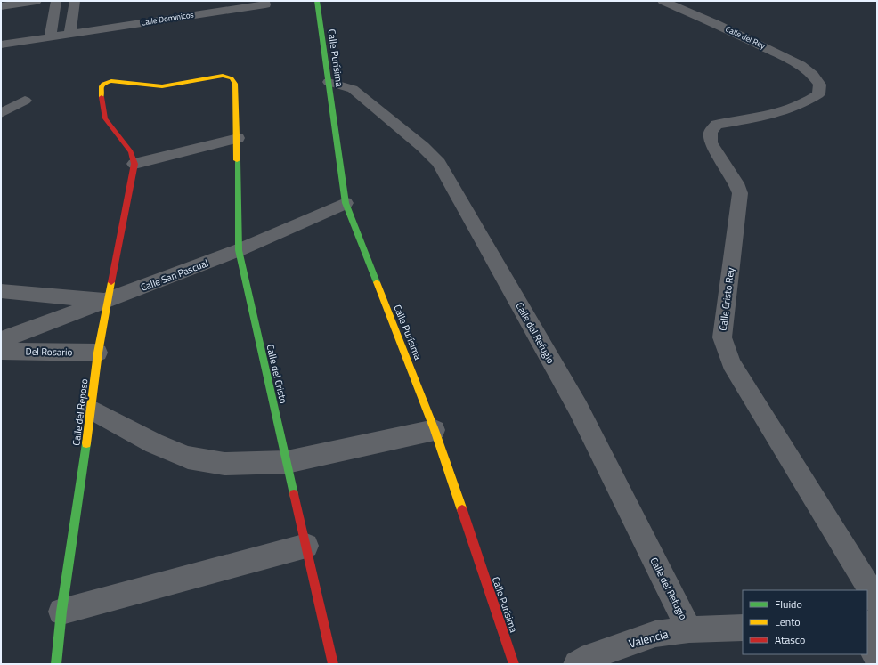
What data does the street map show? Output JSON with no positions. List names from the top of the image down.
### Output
{
  "streets": {
    "street": [
      "Calle Dominicos",
      "Calle del Rey",
      "Calle Purísima",
      "Calle San Pascual",
      "Calle Cristo Rey",
      "Calle del Refugio",
      "Del Rosario",
      "Calle del Cristo",
      "Calle del Reposo",
      "Valencia"
    ]
  },
  "crossings": [
    ["Calle del Rey", "Calle Cristo Rey"],
    ["Calle Purísima", "Calle San Pascual"],
    ["Calle Purísima", "Calle del Refugio"],
    ["Calle San Pascual", "Calle del Cristo"],
    ["Calle San Pascual", "Calle del Reposo"],
    ["Calle del Refugio", "Valencia"],
    ["Del Rosario", "Calle del Reposo"],
    ["Calle del Cristo", "Calle del Reposo"]
  ],
  "legend": ["Fluido", "Lento", "Atasco"]
}
